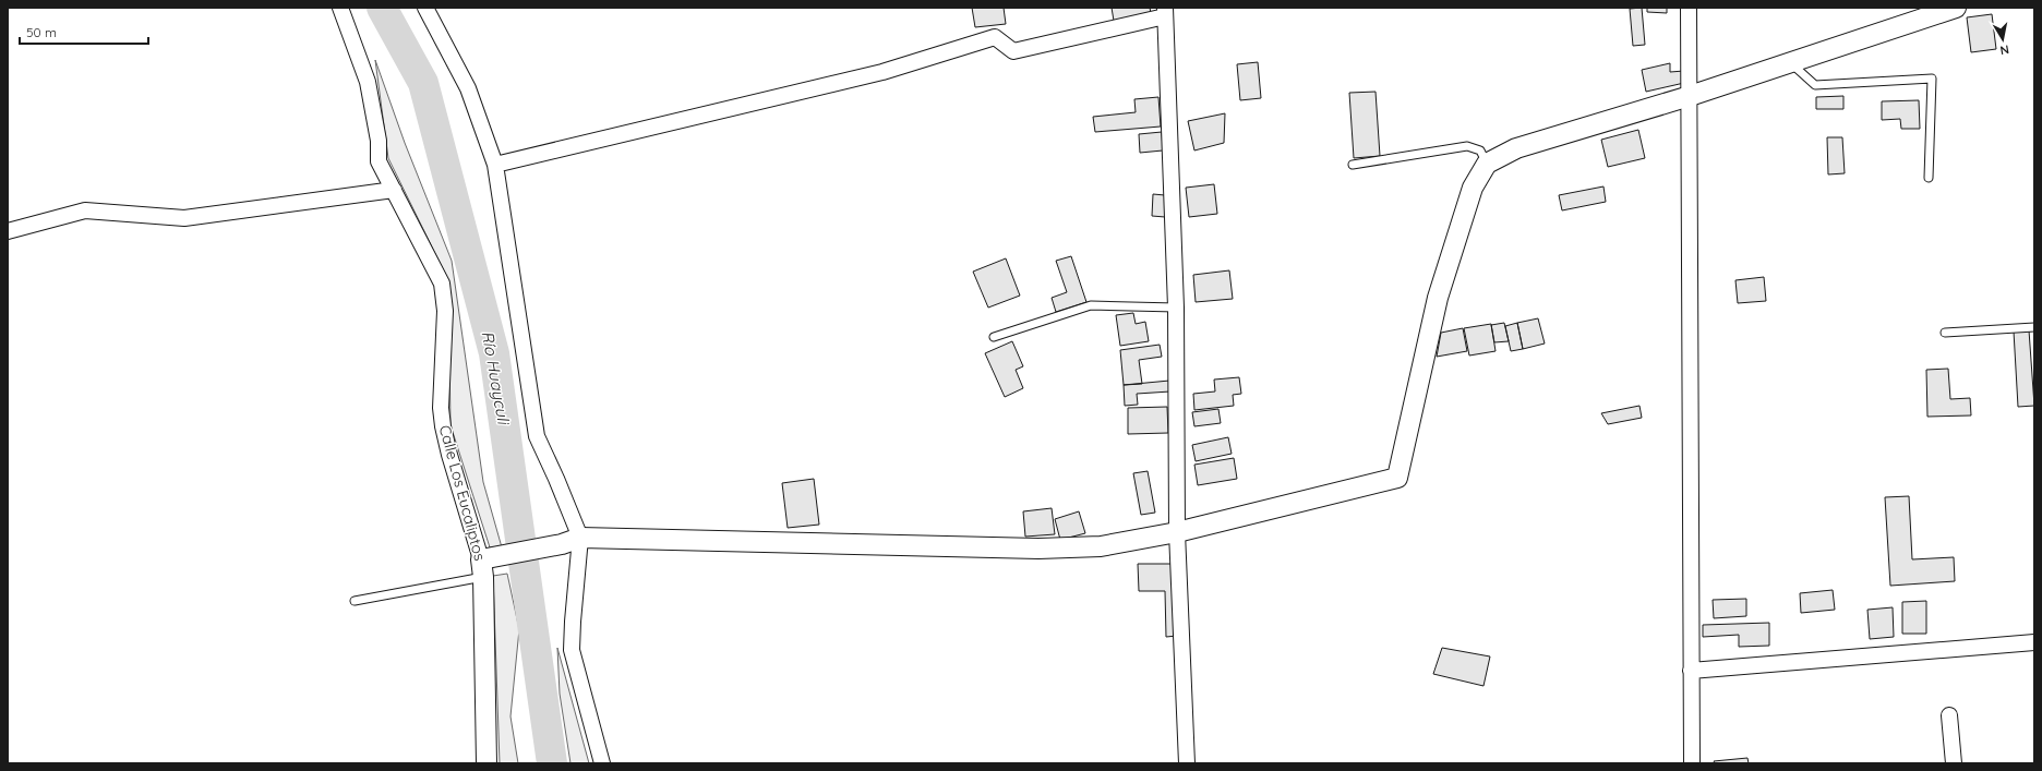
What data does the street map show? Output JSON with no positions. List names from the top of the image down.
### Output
{
  "streets": {
    "street": ["Calle Los Eucaliptos"]
  },
  "water": ["Río Huayculi"],
  "scale_bar": "50 m",
  "north": "bottom"
}
